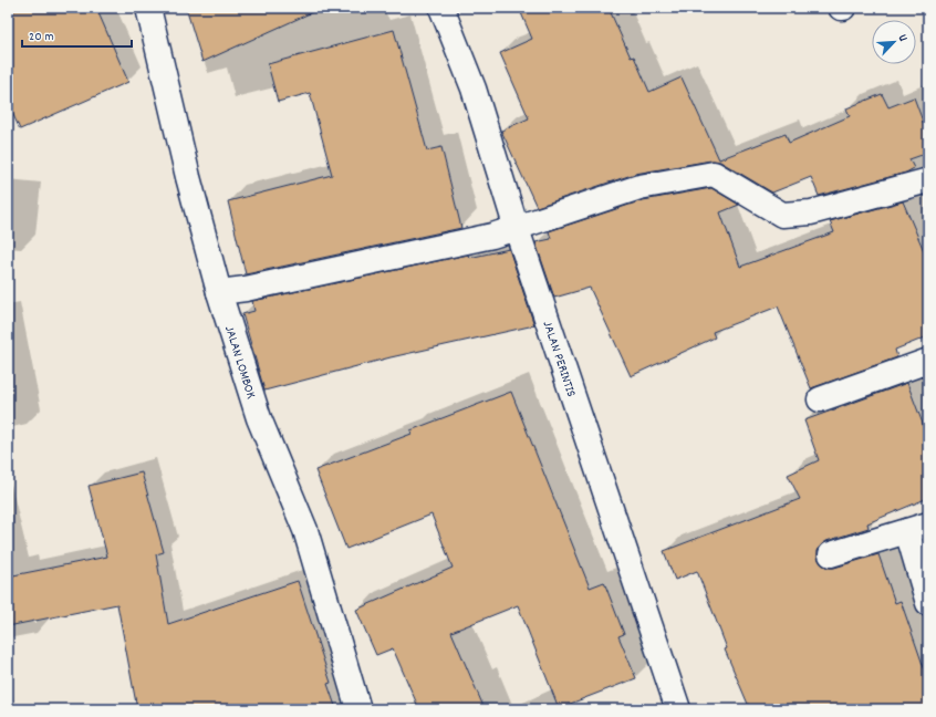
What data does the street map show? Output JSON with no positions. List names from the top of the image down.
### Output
{
  "streets": {
    "street": ["JALAN PERINTIS", "JALAN LOMBOK"]
  },
  "scale_bar": "20 m",
  "north": "top right"
}
